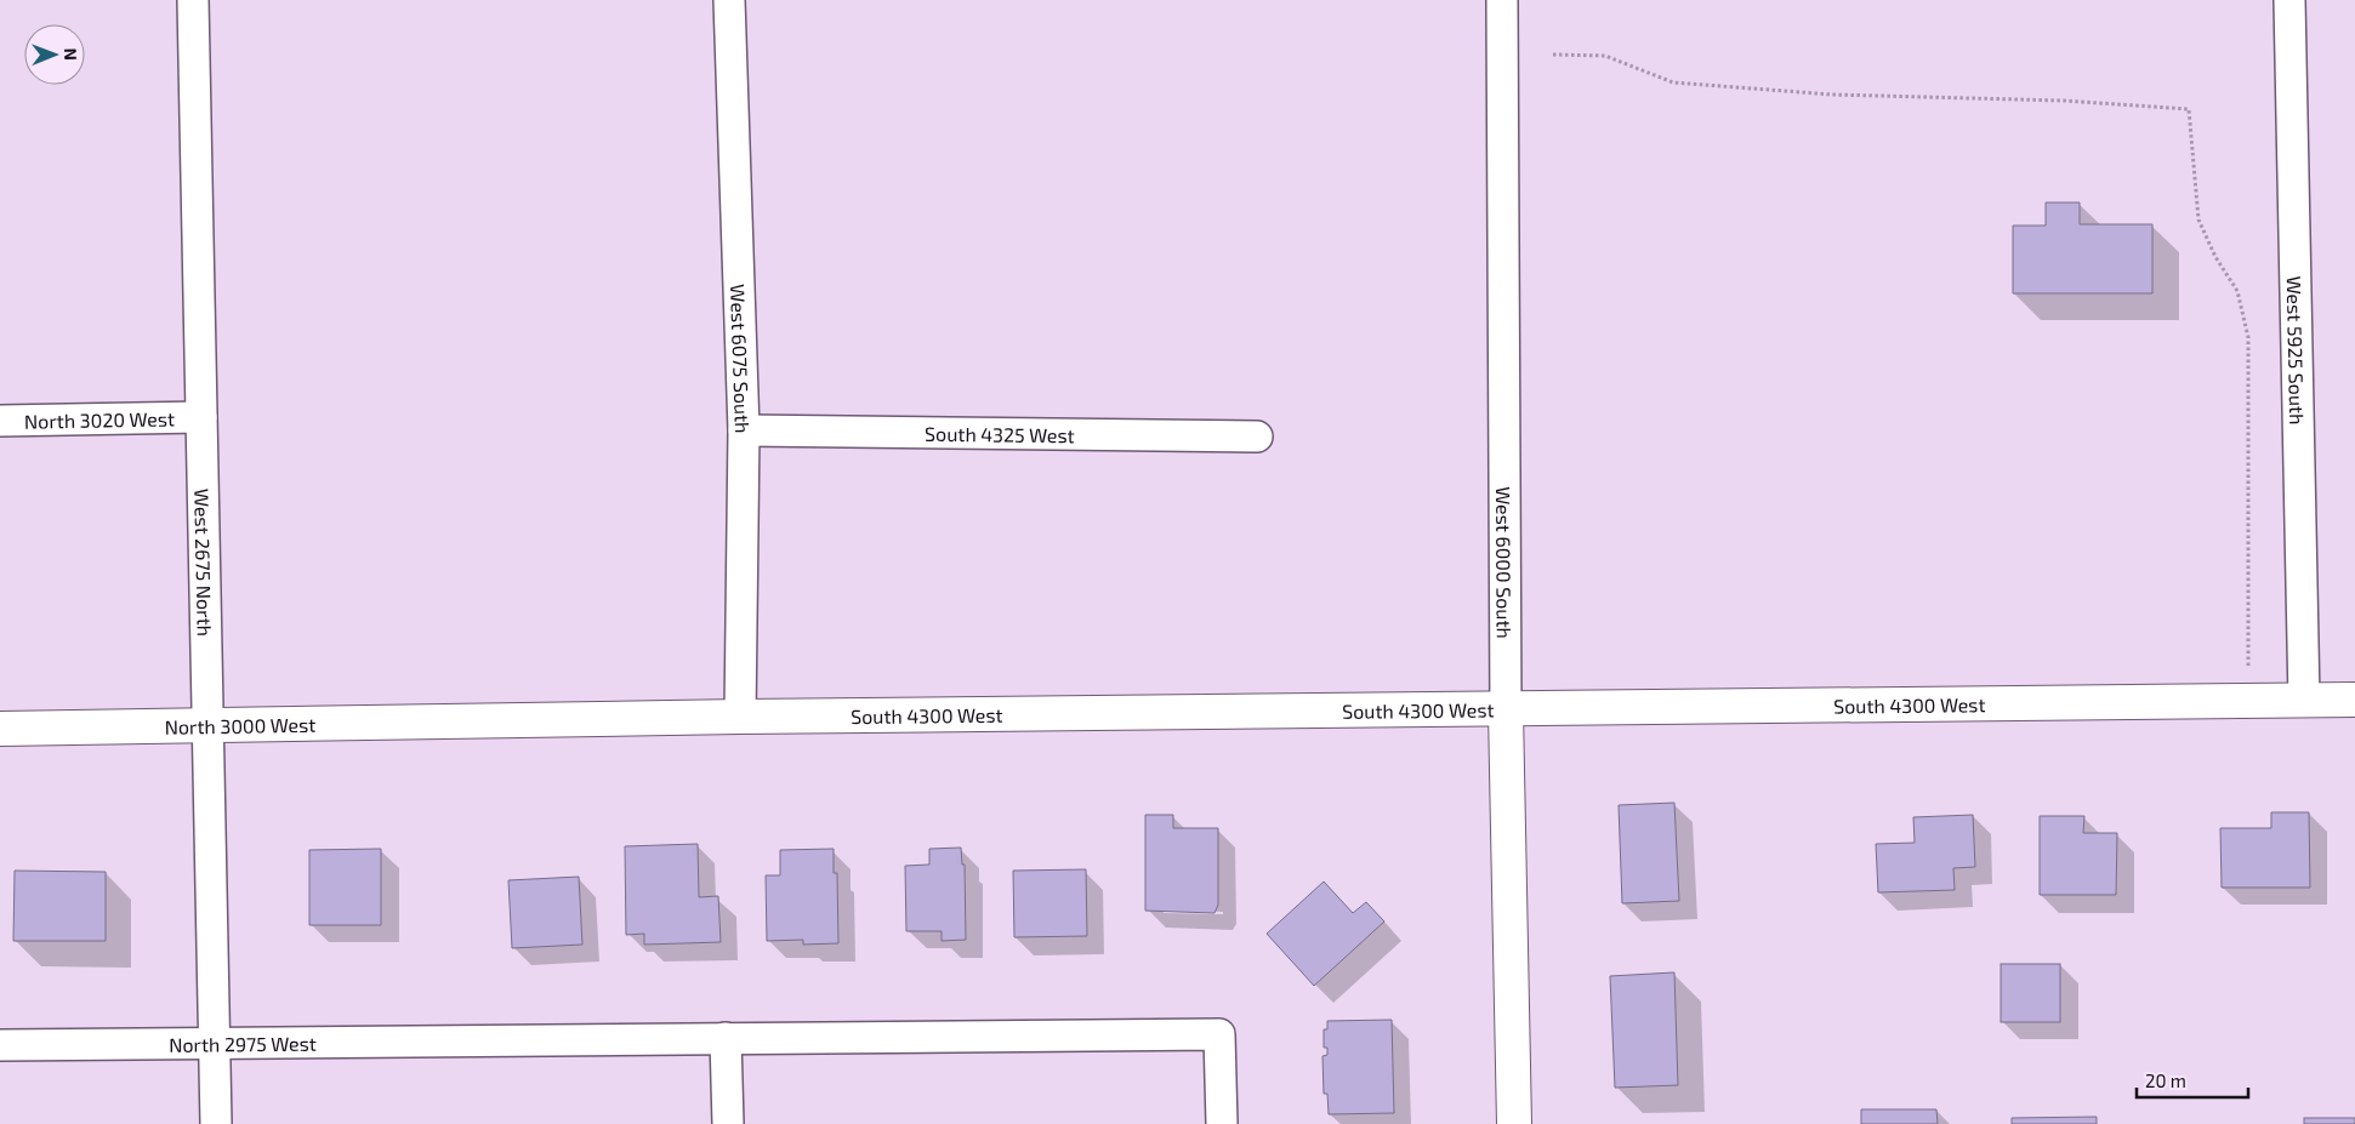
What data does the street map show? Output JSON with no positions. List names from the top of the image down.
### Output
{
  "streets": {
    "main road": ["West 6000 South", "South 4300 West", "North 3000 West"],
    "street": [
      "West 5925 South",
      "West 6075 South",
      "North 3020 West",
      "South 4325 West",
      "West 2675 North",
      "North 2975 West"
    ]
  },
  "crossings": [
    ["West 5925 South", "South 4300 West"],
    ["West 6075 South", "South 4325 West"],
    ["West 6075 South", "South 4300 West"],
    ["North 3020 West", "West 2675 North"],
    ["West 2675 North", "North 3000 West"],
    ["West 2675 North", "North 2975 West"],
    ["West 6000 South", "South 4300 West"],
    ["South 4300 West", "North 3000 West"]
  ],
  "scale_bar": "20 m",
  "north": "right"
}
